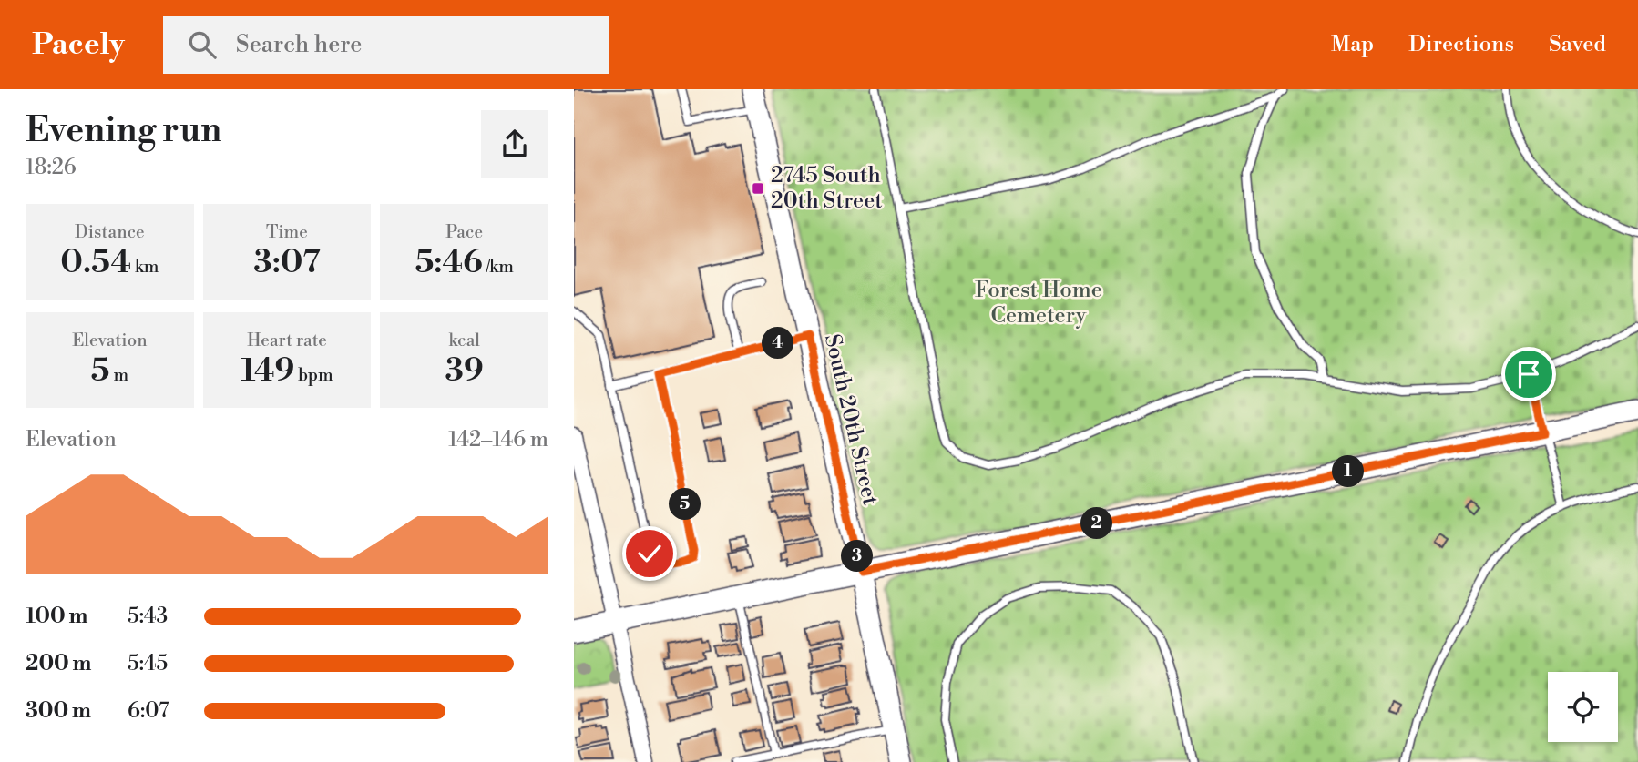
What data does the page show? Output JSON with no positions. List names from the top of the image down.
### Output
{
  "streets": {
    "street": ["South 20th Street"]
  },
  "parks": ["Forest Home Cemetery"],
  "places": {
    "transit": ["2745 South 20th Street"]
  },
  "page": {
    "header": "Pacely",
    "search": "Search here",
    "nav": ["Map", "Directions", "Saved"],
    "heading": ["Evening run", "18:26"],
    "stats": [
      ["Distance", "0.54 km"],
      ["Time", "3:07"],
      ["Pace", "5:46 /km"],
      ["Elevation", "5 m"],
      ["Heart rate", "149 bpm"],
      ["kcal", "39"]
    ],
    "pins": [
      "4",
      "1",
      "5",
      "2",
      "3"
    ],
    "chart": ["Elevation", "142–146 m"],
    "list": [
      {
        "name": "100 m",
        "note": "5:43"
      },
      {
        "name": "200 m",
        "note": "5:45"
      },
      {
        "name": "300 m",
        "note": "6:07"
      }
    ]
  }
}
